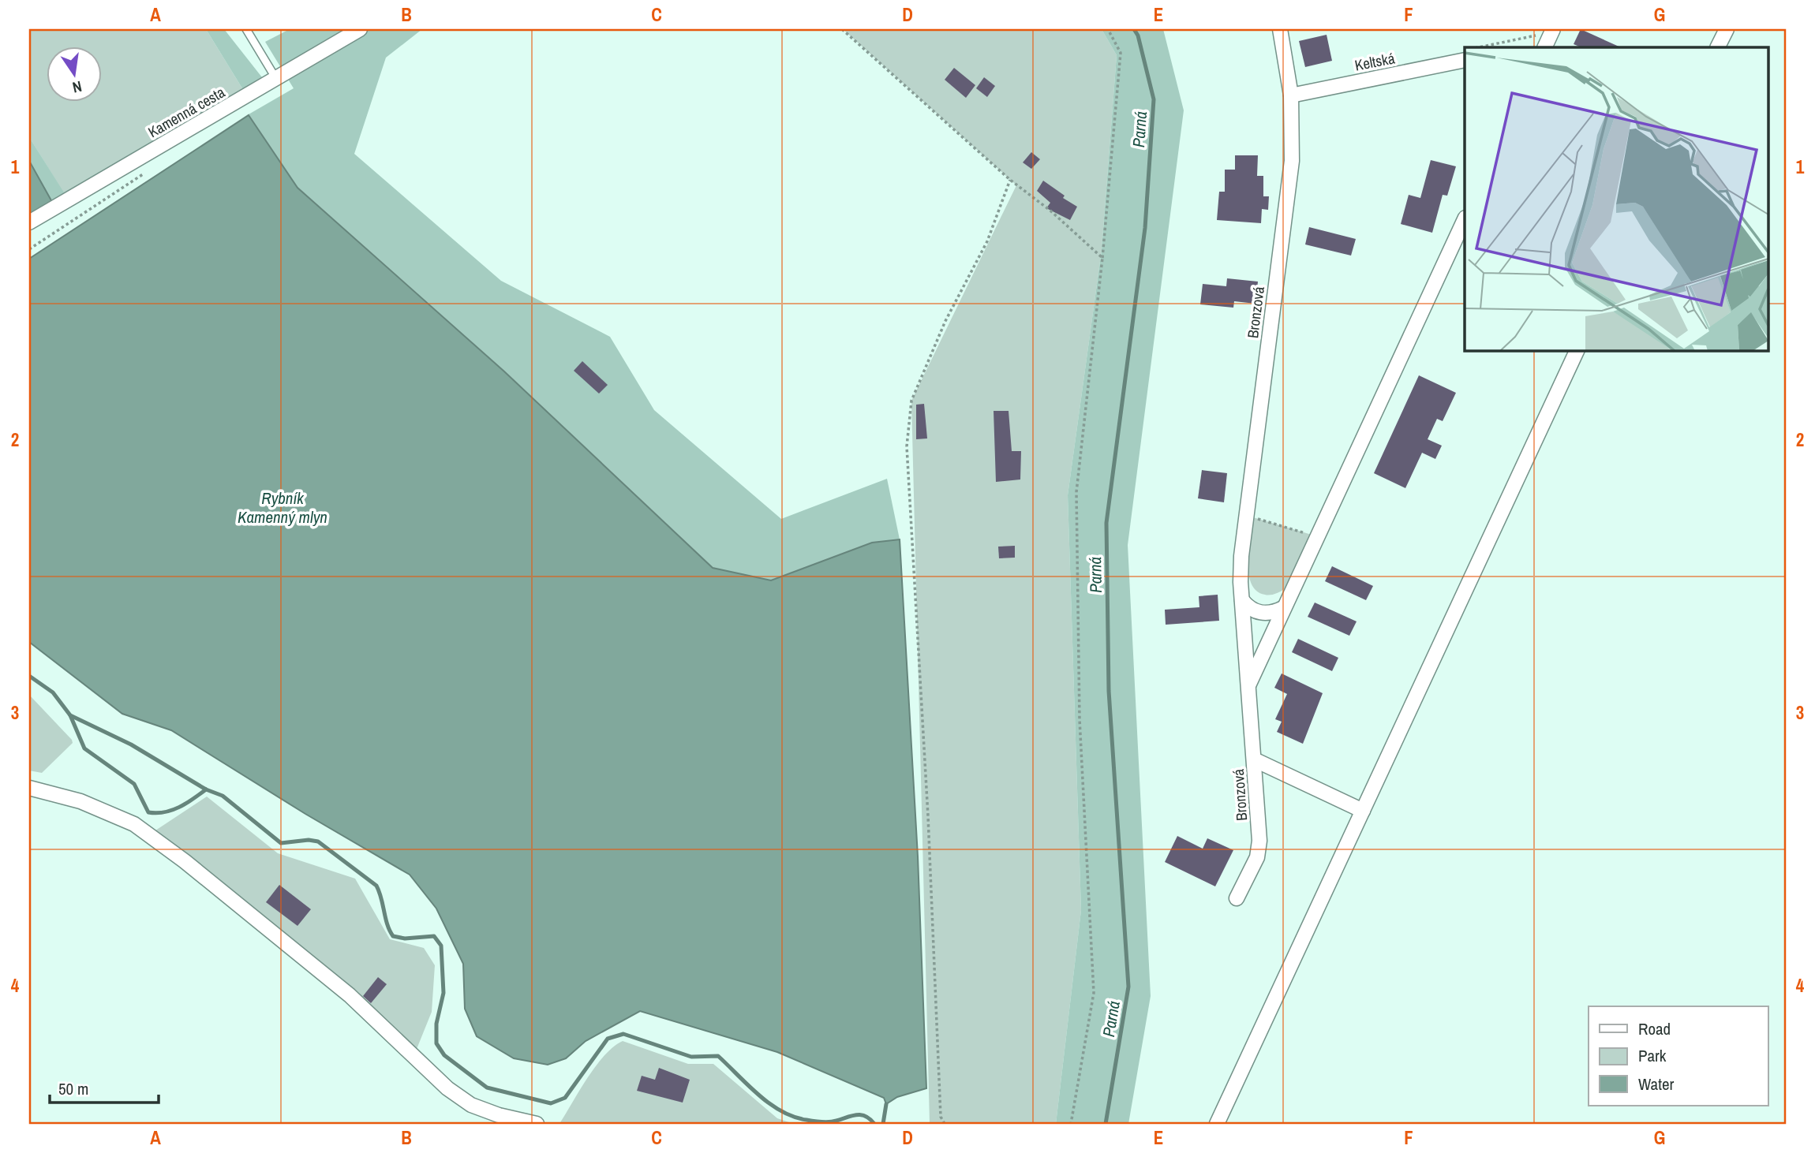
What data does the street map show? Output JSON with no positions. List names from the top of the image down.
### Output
{
  "streets": {
    "street": ["Keltská", "Kamenná cesta", "Bronzová"]
  },
  "crossings": [
    ["Keltská", "Bronzová"]
  ],
  "water": ["Parná", "Rybník Kamenný mlyn"],
  "legend": ["Road", "Park", "Water"],
  "scale_bar": "50 m",
  "north": "bottom",
  "grid": {
    "columns": [
      "A",
      "B",
      "C",
      "D",
      "E",
      "F",
      "G"
    ],
    "rows": [
      "1",
      "2",
      "3",
      "4"
    ]
  }
}
